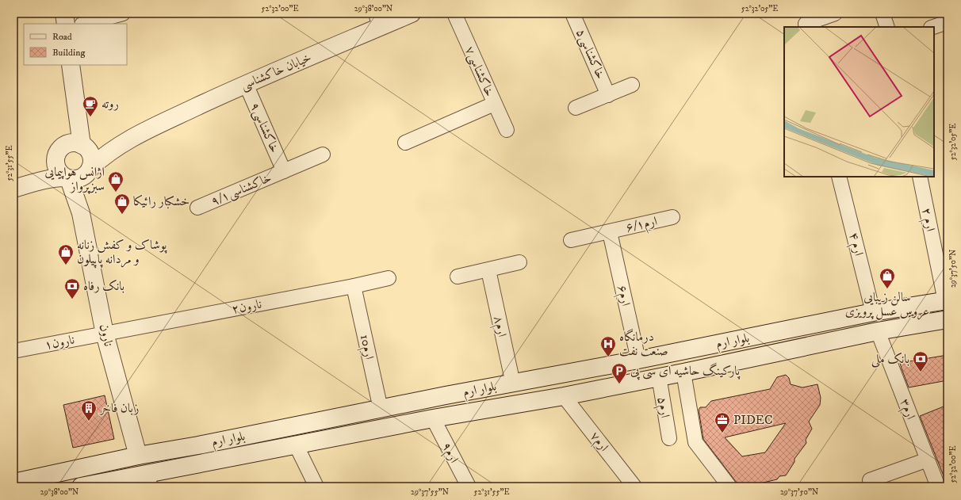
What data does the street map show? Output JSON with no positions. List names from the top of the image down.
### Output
{
  "streets": {
    "main road": ["خیابان خاکشناسی", "نارون", "بلوار ارم"],
    "street": [
      "خاکشناسی۵",
      "خاکشناسی۷",
      "خاکشناسی۹",
      "۹/۱خاکشناسی",
      "ارم ۲",
      "۶/۱ارم",
      "ارم ۴",
      "ارم۶",
      "نارون۲",
      "ارم۸",
      "نارون۱",
      "ارم10",
      "ارم۵",
      "ارم۳",
      "ارم۷",
      "ارم۹"
    ]
  },
  "crossings": [
    ["خیابان خاکشناسی", "خاکشناسی۹"],
    ["خیابان خاکشناسی", "نارون"],
    ["خاکشناسی۹", "۹/۱خاکشناسی"],
    ["ارم ۲", "بلوار ارم"],
    ["۶/۱ارم", "ارم۶"],
    ["ارم ۴", "بلوار ارم"],
    ["ارم۶", "بلوار ارم"],
    ["نارون۲", "نارون"],
    ["نارون۲", "نارون۱"],
    ["نارون۲", "ارم10"],
    ["ارم۸", "بلوار ارم"],
    ["نارون", "بلوار ارم"],
    ["نارون", "نارون۱"],
    ["بلوار ارم", "ارم10"],
    ["بلوار ارم", "ارم۵"],
    ["بلوار ارم", "ارم۳"],
    ["بلوار ارم", "ارم۷"],
    ["بلوار ارم", "ارم۹"]
  ],
  "places": {
    "cafe": ["روته"],
    "shop": [
      "اژانس هواپیمایی سبزپرواز",
      "خشکبار رائیکا",
      "پوشاک و کفش زنانه و مردانه پاپیلون",
      "سالن زیبایی عروس عسل پرويزی"
    ],
    "bank": ["بانک رفاه", "بانک ملی"],
    "hospital": ["درمانگاه صنعت نفت"],
    "parking": ["پارکینگ حاشیه ای سی پی"],
    "building": ["زبان فاخر"],
    "office": ["PIDEC"]
  },
  "legend": ["Road", "Building"],
  "coordinates": [
    "52°32'00\"E",
    "29°38'00\"N",
    "52°32'05\"E",
    "52°31'55\"E",
    "29°37'50\"N",
    "29°37'55\"N"
  ]
}
